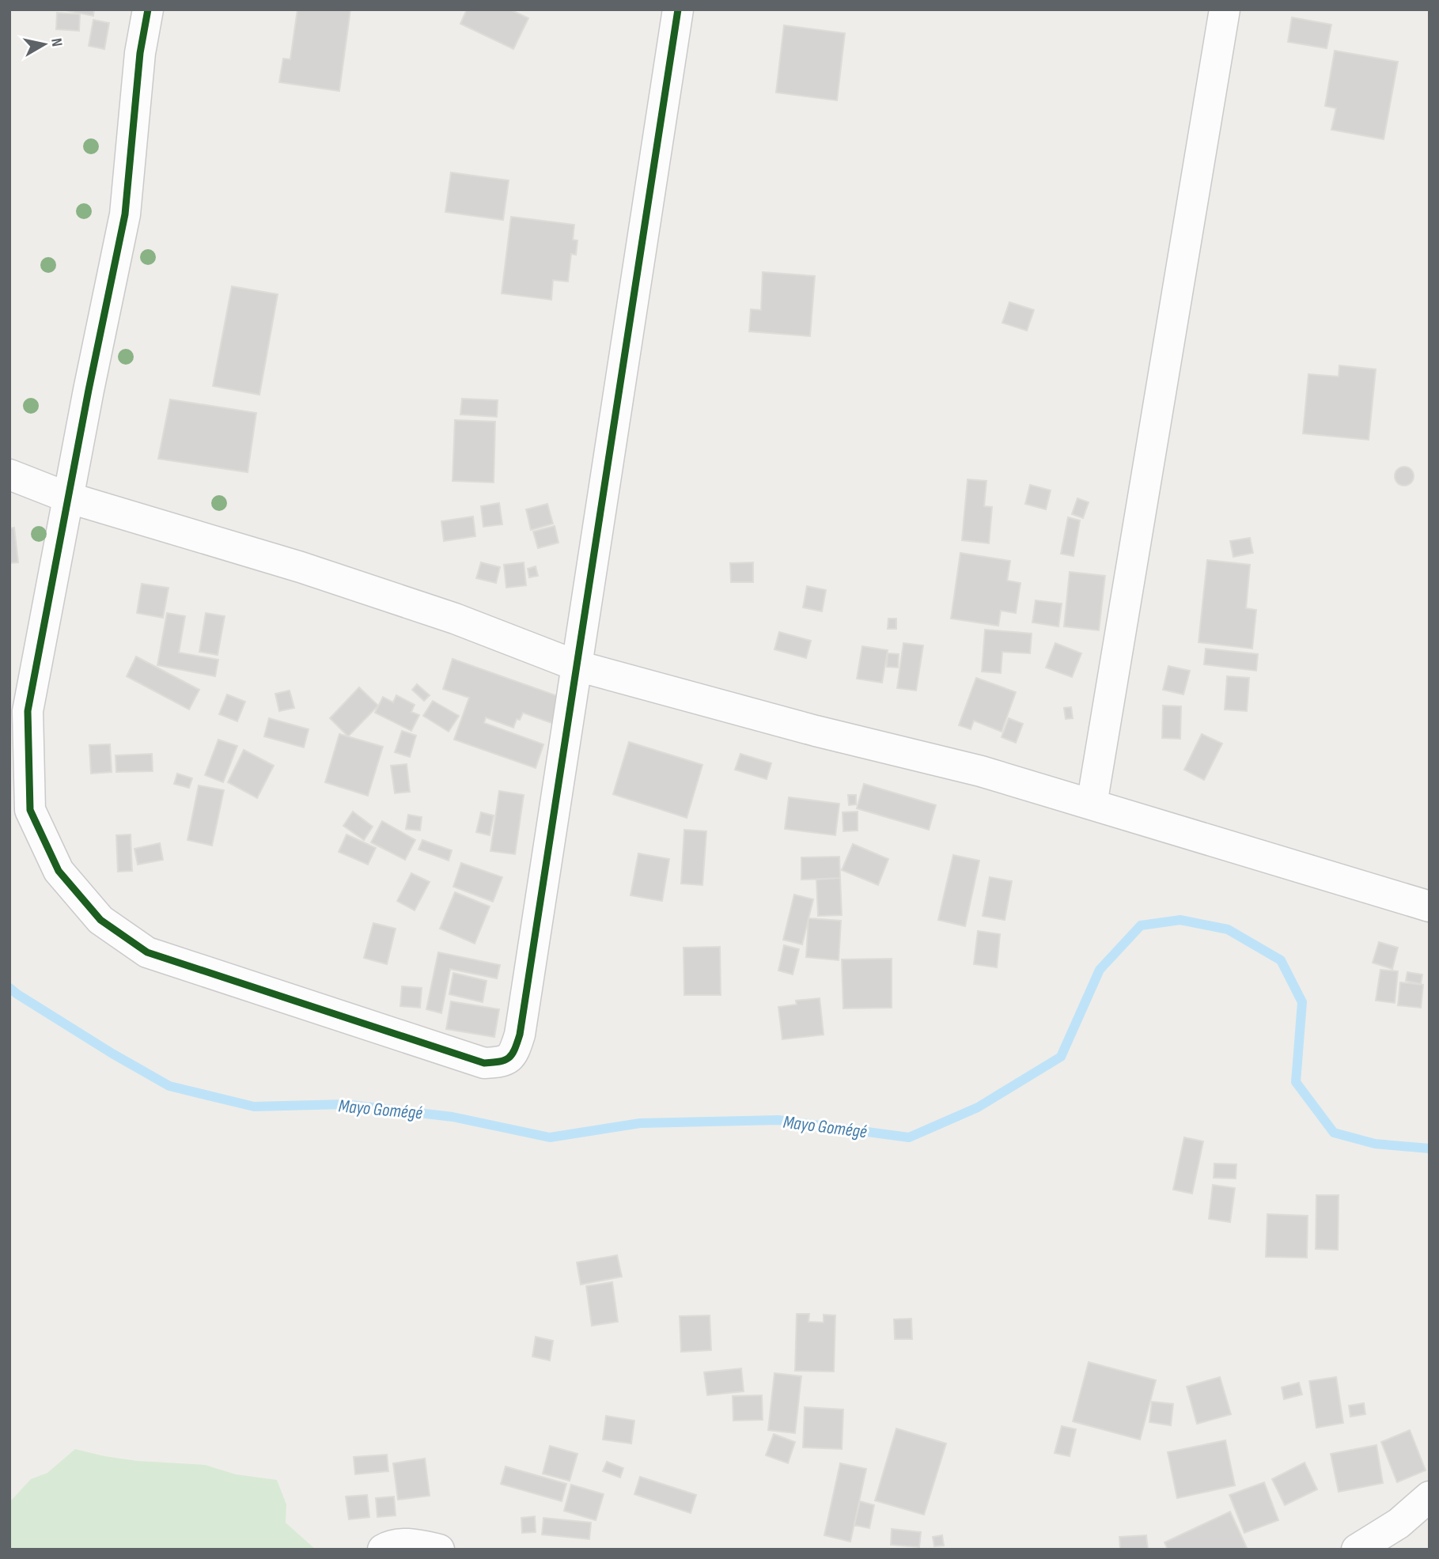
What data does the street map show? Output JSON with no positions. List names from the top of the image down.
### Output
{
  "water": ["Mayo Gomégé"],
  "north": "right"
}
